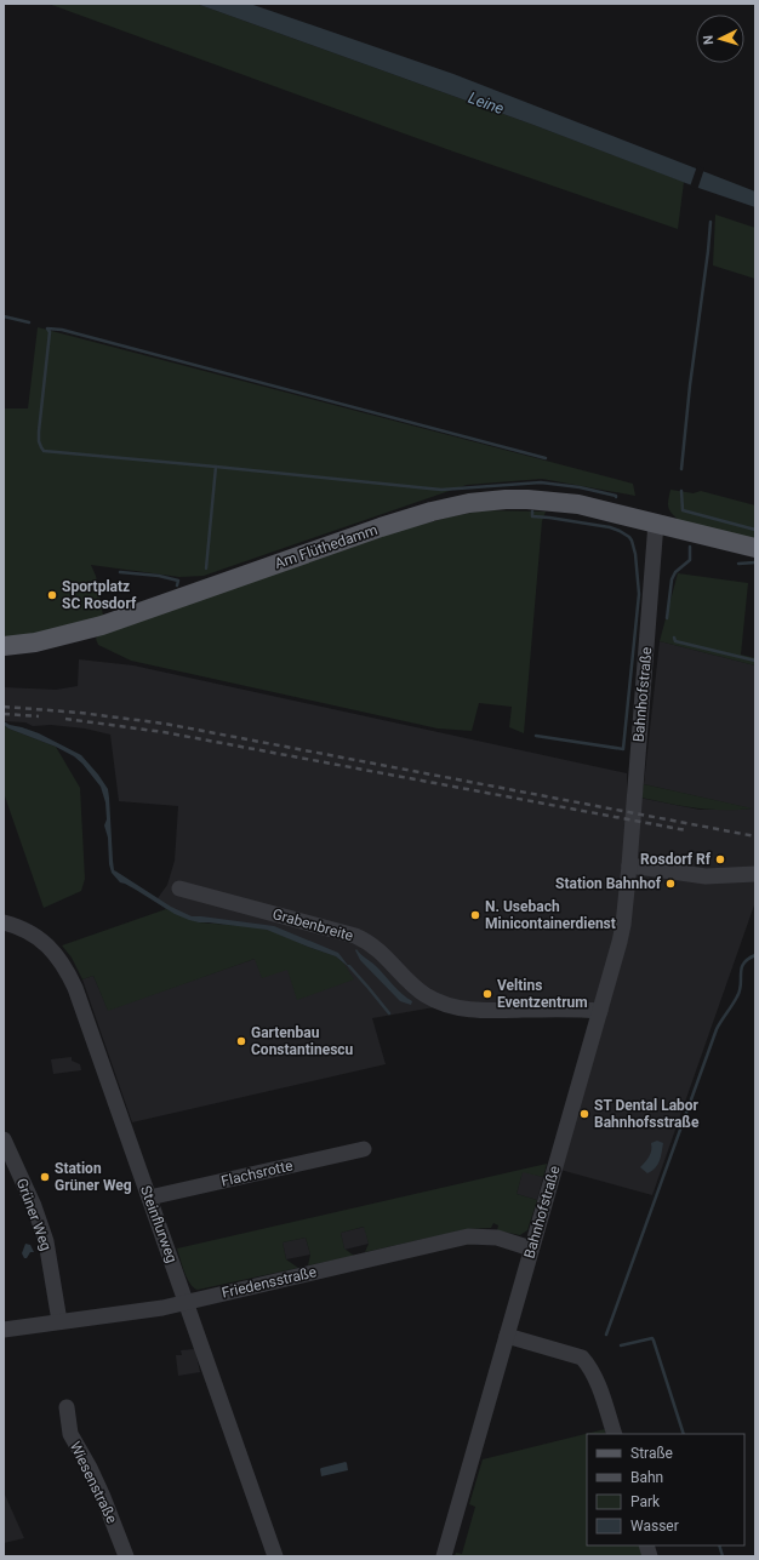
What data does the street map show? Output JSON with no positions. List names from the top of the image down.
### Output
{
  "streets": {
    "main road": ["Am Flüthedamm"],
    "street": [
      "Bahnhofstraße",
      "Grabenbreite",
      "Flachsrotte",
      "Grüner Weg",
      "Steinflurweg",
      "Friedensstraße",
      "Wiesenstraße"
    ]
  },
  "crossings": [
    ["Am Flüthedamm", "Bahnhofstraße"],
    ["Bahnhofstraße", "Grabenbreite"],
    ["Bahnhofstraße", "Friedensstraße"],
    ["Flachsrotte", "Steinflurweg"],
    ["Grüner Weg", "Friedensstraße"],
    ["Steinflurweg", "Friedensstraße"]
  ],
  "water": ["Leine"],
  "places": [
    "Sportplatz SC Rosdorf",
    "Rosdorf Rf",
    "Station Bahnhof",
    "N. Usebach Minicontainerdienst",
    "Veltins Eventzentrum",
    "Gartenbau Constantinescu",
    "ST Dental Labor Bahnhofsstraße",
    "Station Grüner Weg"
  ],
  "legend": [
    "Straße",
    "Bahn",
    "Park",
    "Wasser"
  ],
  "north": "left"
}
